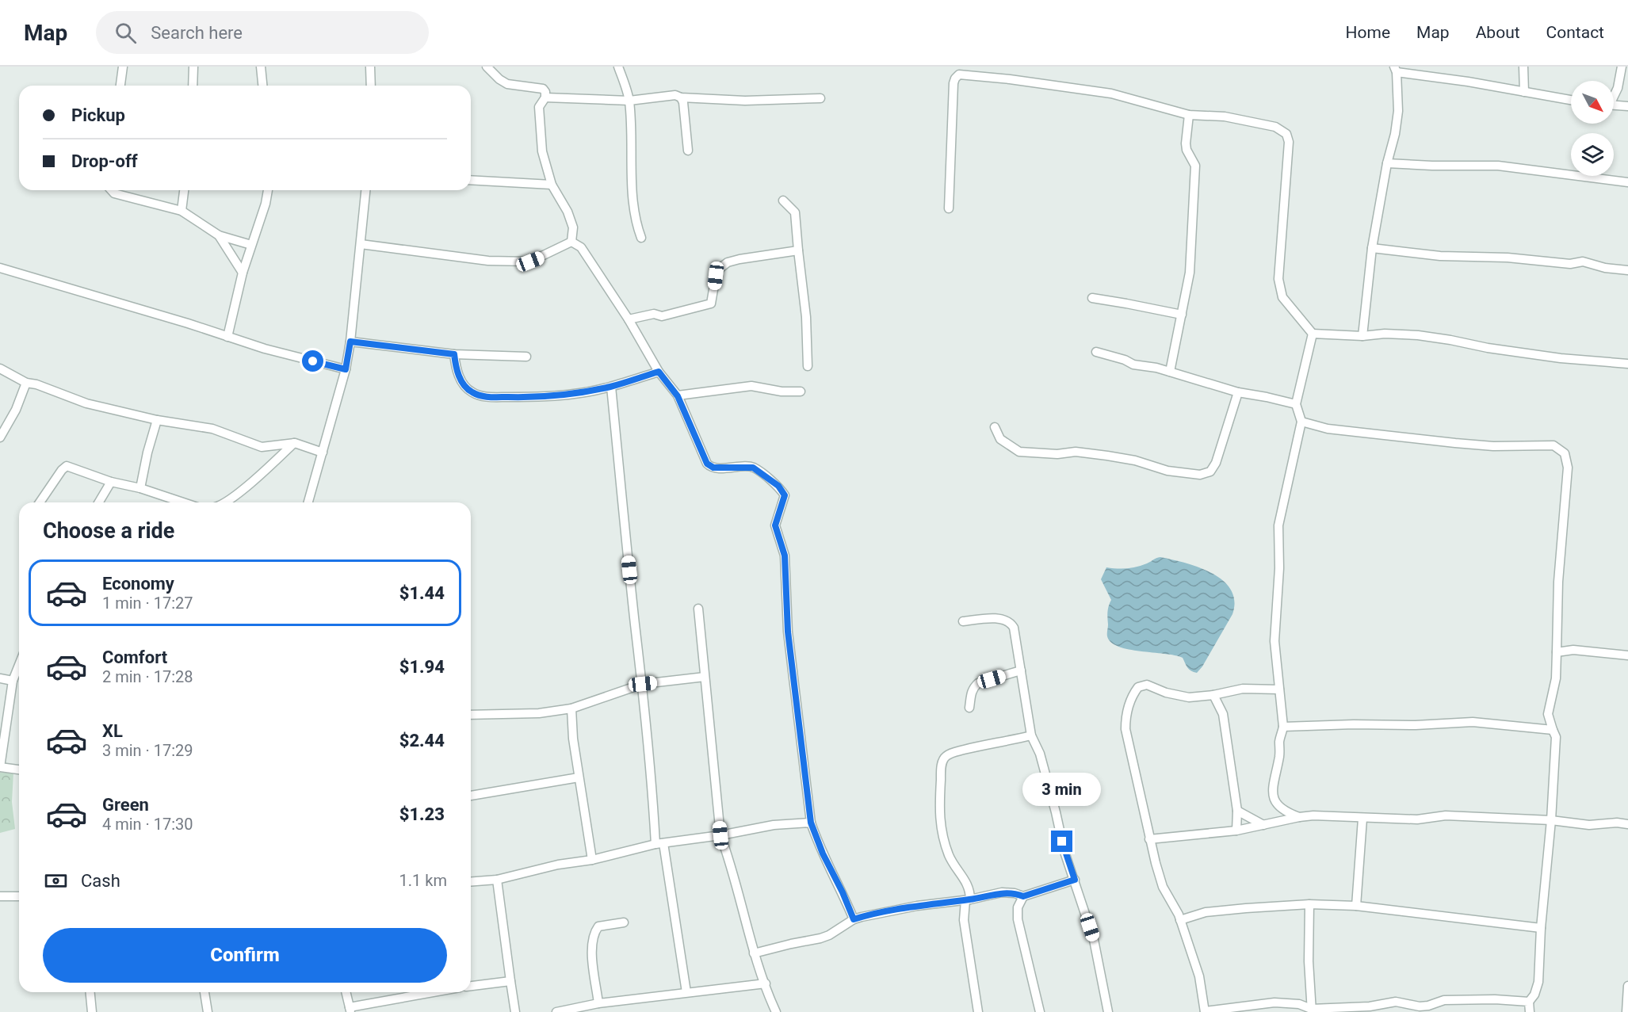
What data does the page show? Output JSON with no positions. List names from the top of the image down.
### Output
{
  "north": "bottom right",
  "page": {
    "header": "Map",
    "search": "Search here",
    "nav": [
      "Home",
      "Map",
      "About",
      "Contact"
    ],
    "banner": ["Pickup", "Drop-off"],
    "heading": "Choose a ride",
    "list": [
      {
        "name": "Economy",
        "note": "1 min · 17:27",
        "value": "$1.44"
      },
      {
        "name": "Comfort",
        "note": "2 min · 17:28",
        "value": "$1.94"
      },
      {
        "name": "XL",
        "note": "3 min · 17:29",
        "value": "$2.44"
      },
      {
        "name": "Green",
        "note": "4 min · 17:30",
        "value": "$1.23"
      }
    ],
    "bubble": "3 min",
    "pay": ["Cash", "1.1 km"],
    "buttons": "Confirm"
  }
}
